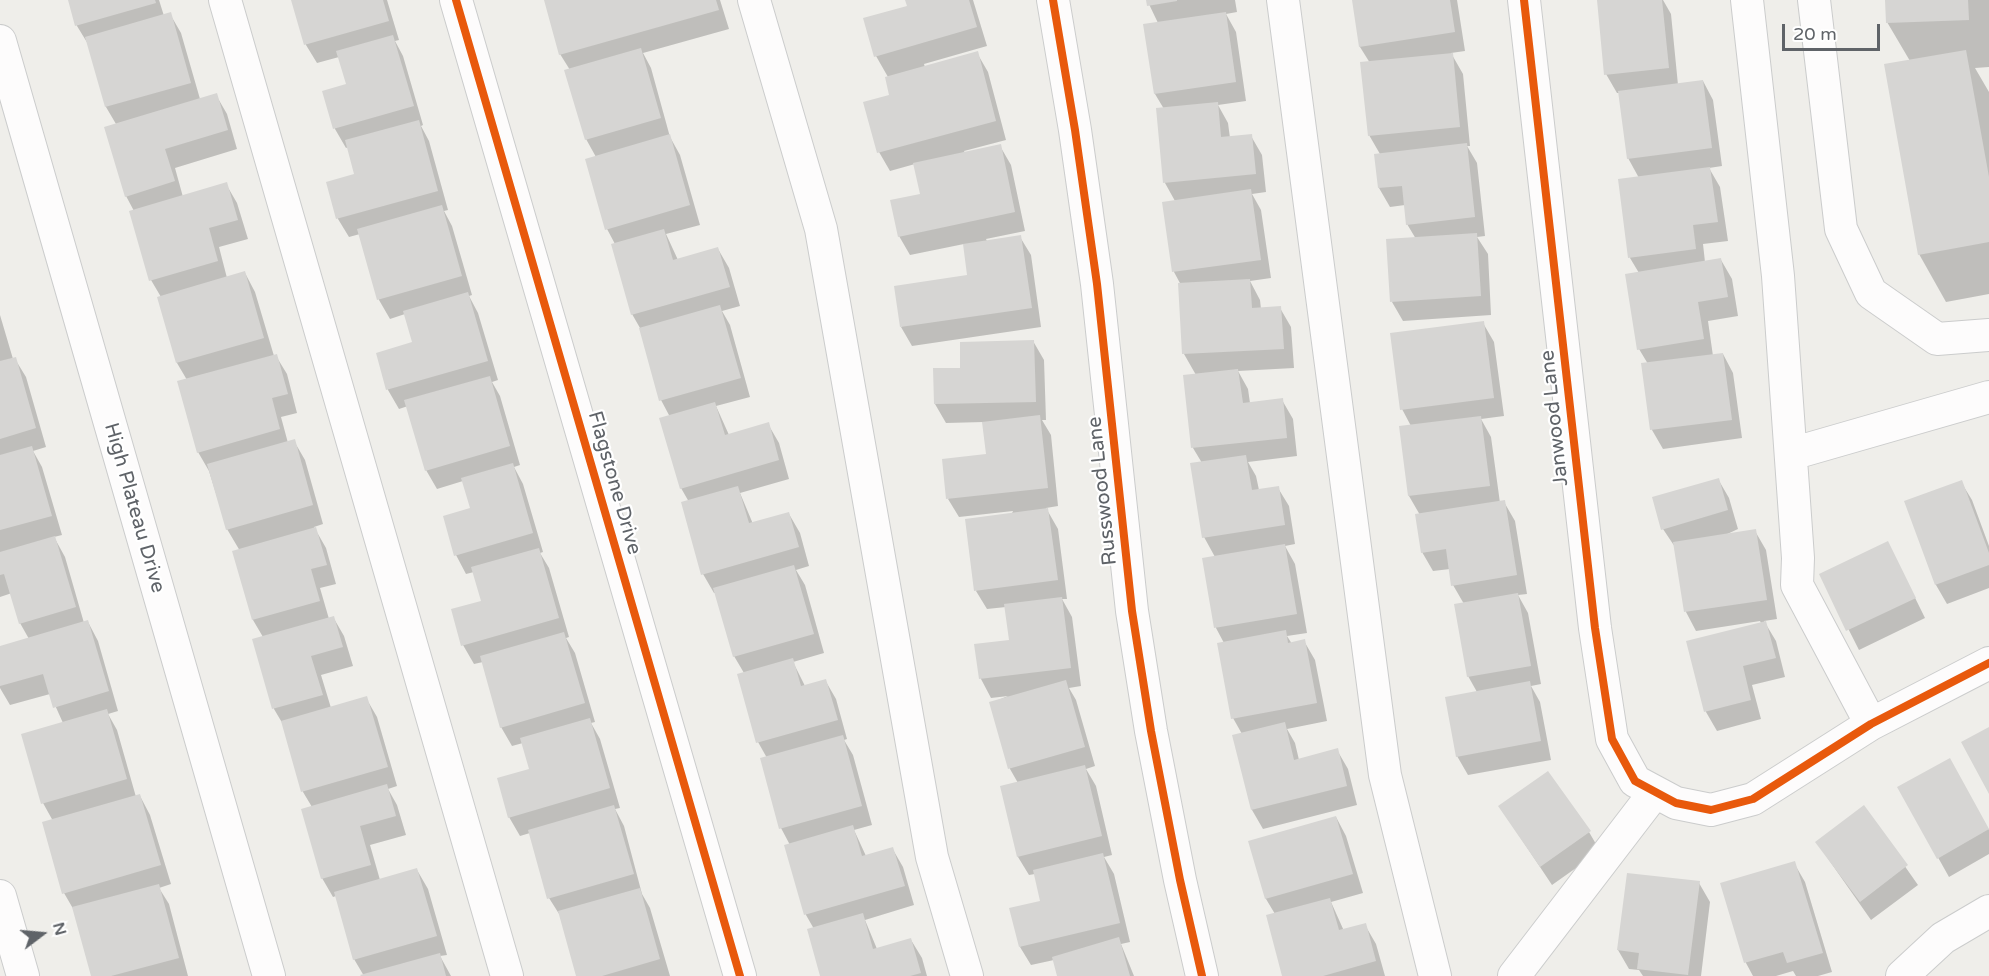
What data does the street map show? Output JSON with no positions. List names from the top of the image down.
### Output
{
  "streets": {
    "street": [
      "Janwood Lane",
      "Flagstone Drive",
      "Russwood Lane",
      "High Plateau Drive"
    ]
  },
  "scale_bar": "20 m",
  "north": "right"
}
